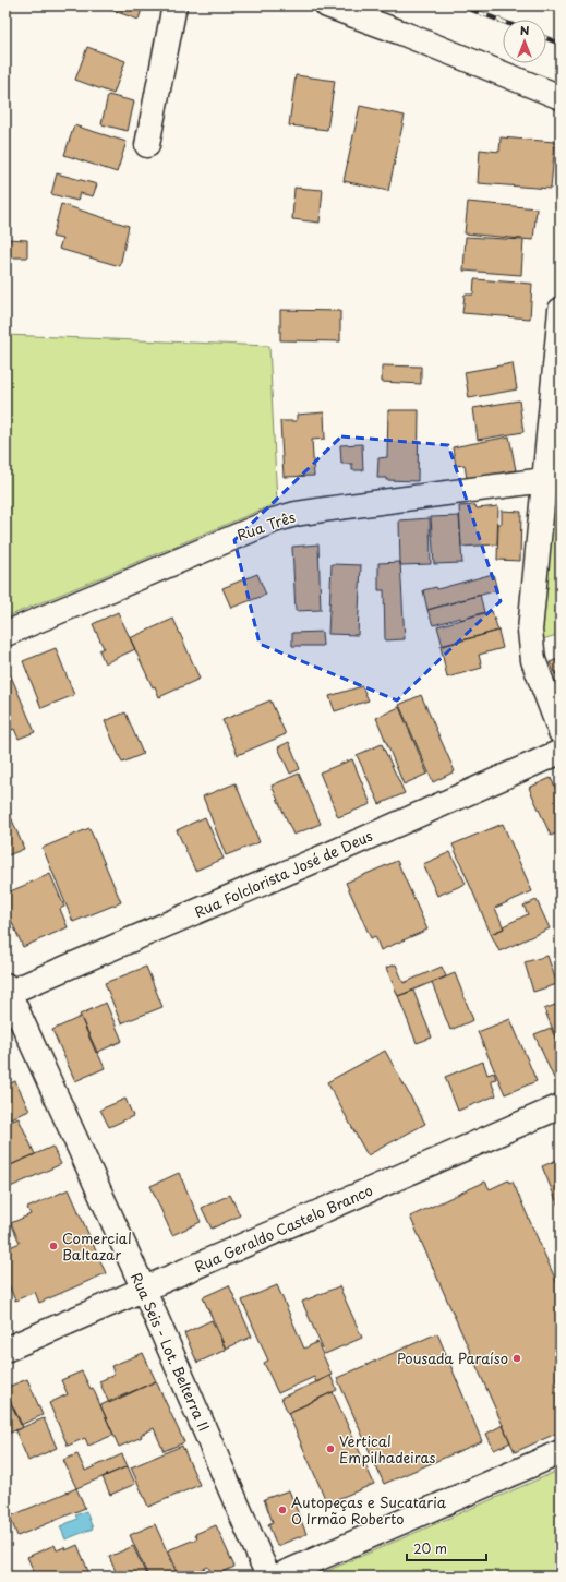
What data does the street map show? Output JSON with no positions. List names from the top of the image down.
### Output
{
  "streets": {
    "street": [
      "Rua Três",
      "Rua Folclorista José de Deus",
      "Rua Geraldo Castelo Branco",
      "Rua Seis - Lot. Belterra II"
    ]
  },
  "crossings": [
    ["Rua Folclorista José de Deus", "Rua Seis - Lot. Belterra II"],
    ["Rua Geraldo Castelo Branco", "Rua Seis - Lot. Belterra II"]
  ],
  "places": [
    "Comercial Baltazar",
    "Pousada Paraíso",
    "Vertical Empilhadeiras",
    "Autopeças e Sucataria O Irmão Roberto"
  ],
  "scale_bar": "20 m",
  "north": "top"
}
